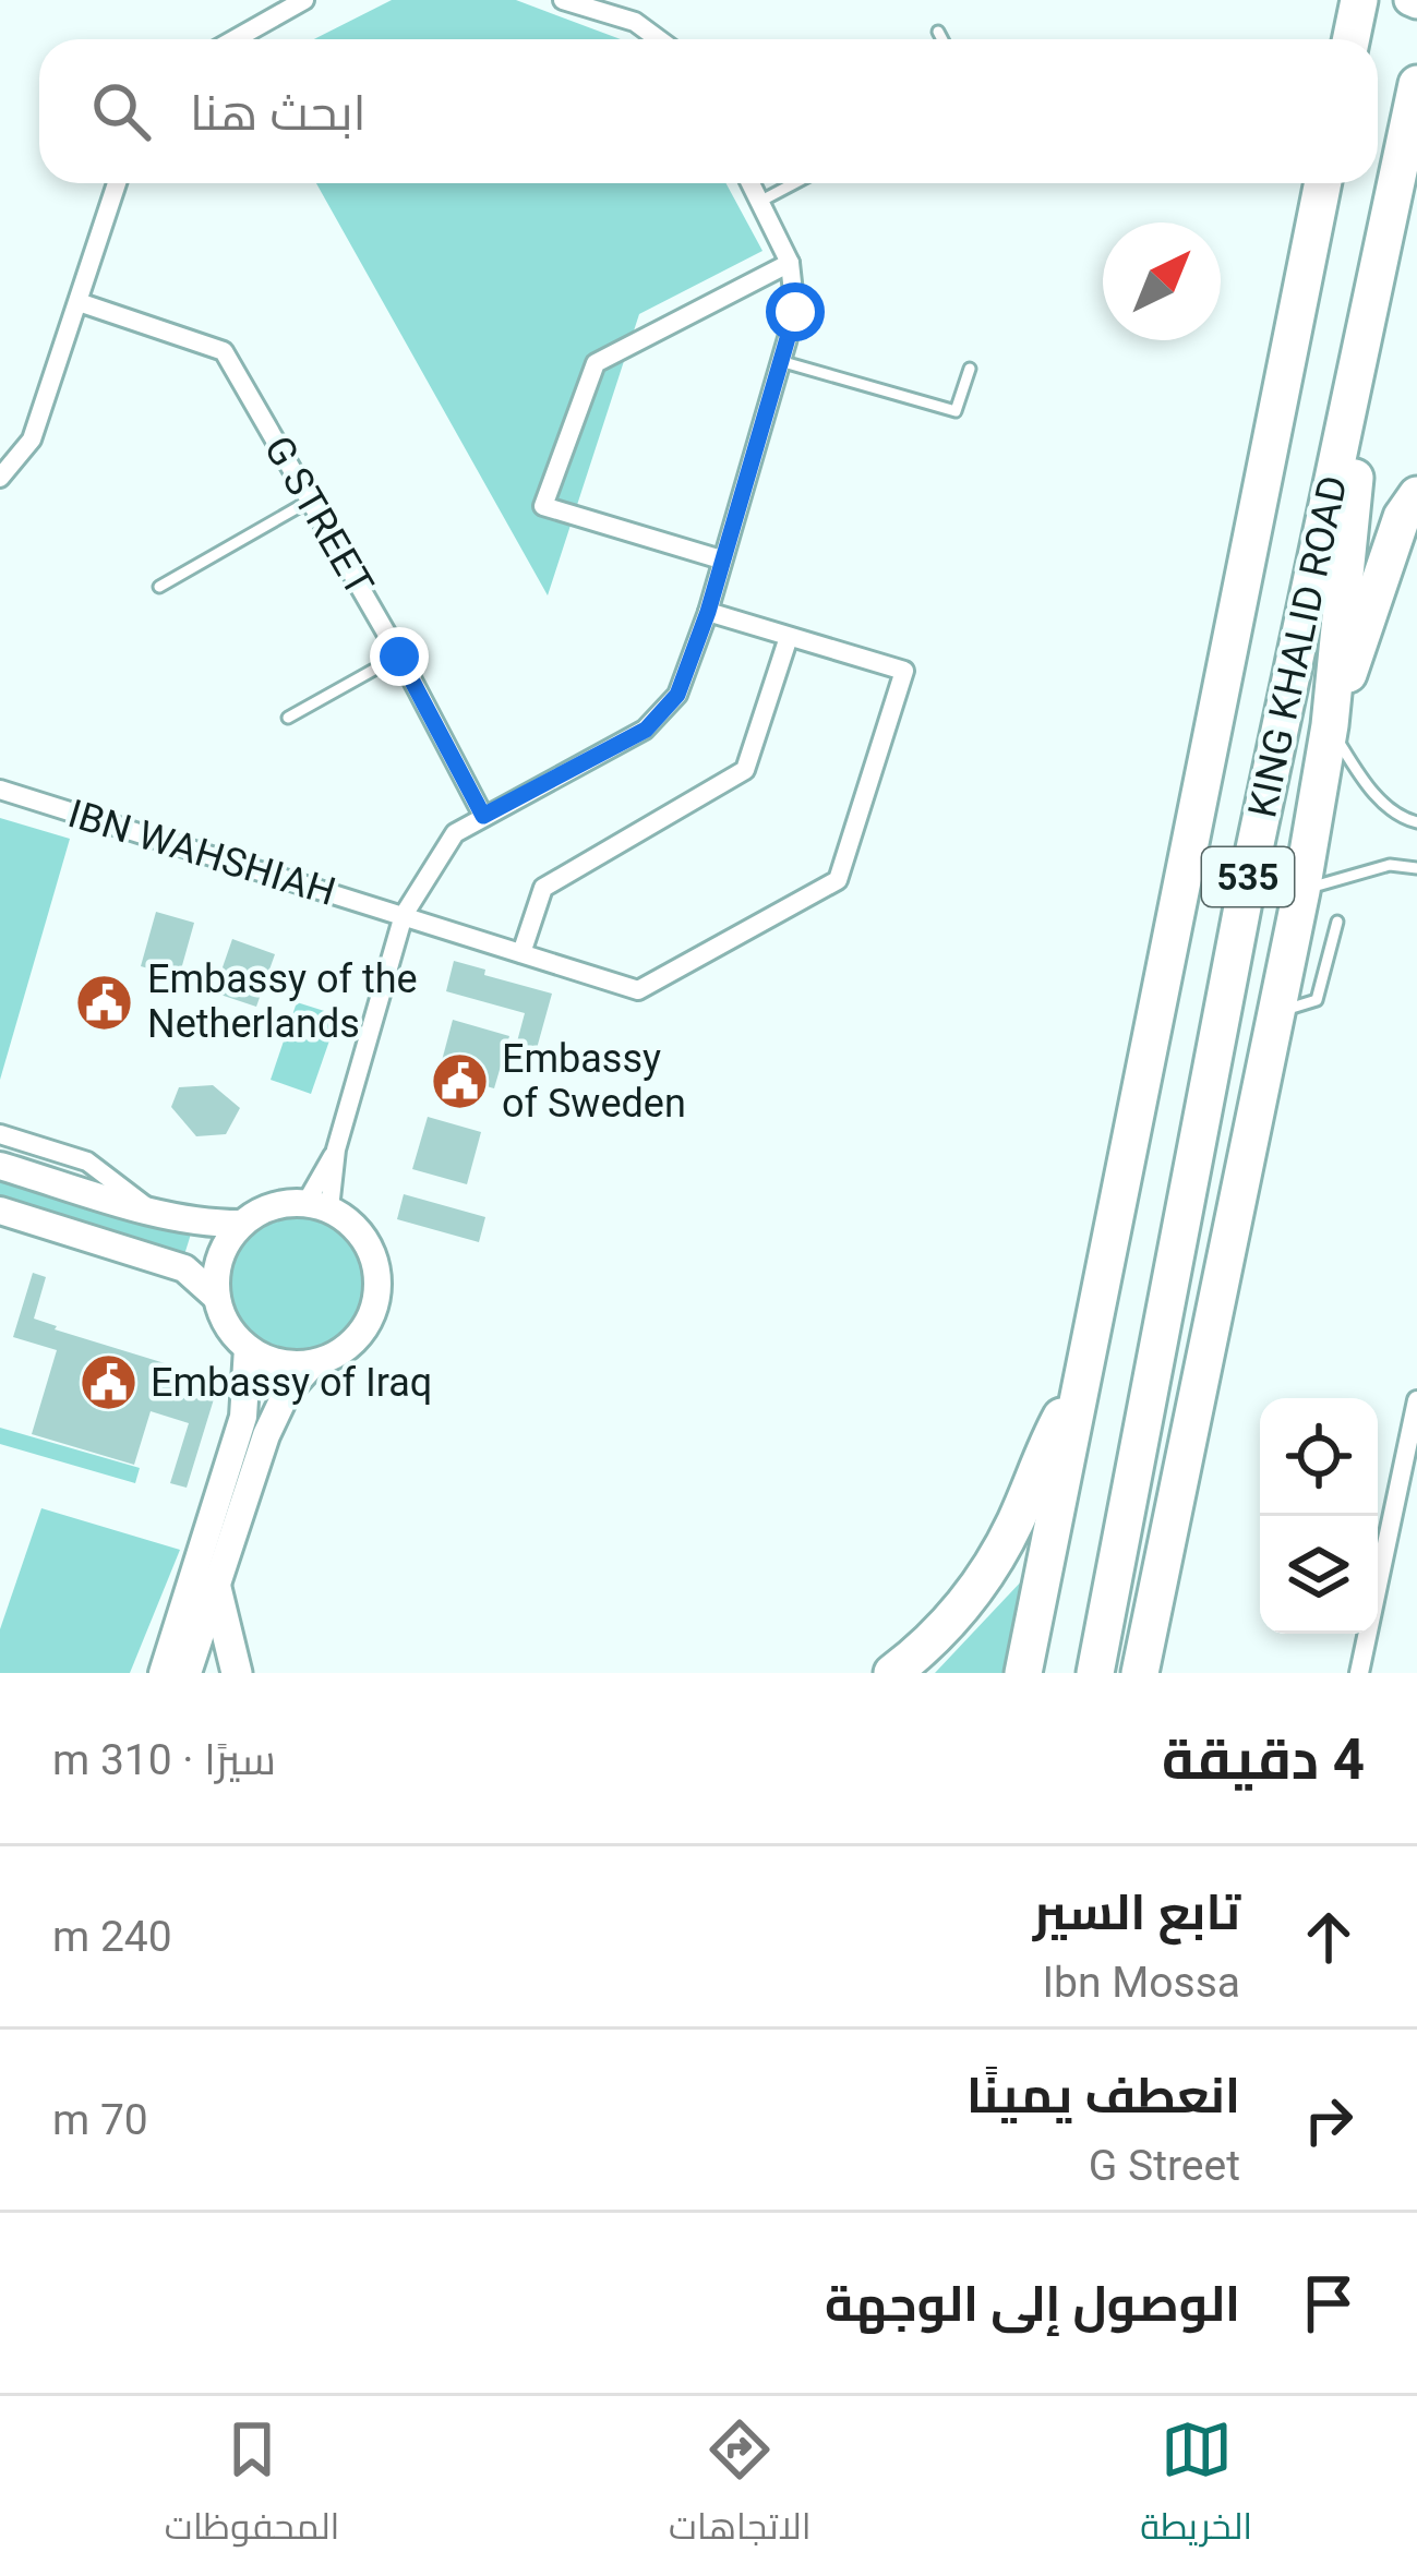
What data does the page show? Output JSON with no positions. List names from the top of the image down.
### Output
{
  "streets": {
    "highway": ["KING KHALID ROAD", "535"],
    "street": ["G STREET", "IBN WAHSHIAH"]
  },
  "places": {
    "public building": ["Embassy of the Netherlands", "Embassy of Sweden", "Embassy of Iraq"]
  },
  "north": "top right",
  "page": {
    "search": "ابحث هنا",
    "heading": ["4 دقيقة", "سيرًا · 310 m"],
    "list": [
      ["تابع السير", "Ibn Mossa", "240 m"],
      ["انعطف يمينًا", "G Street", "70 m"],
      "الوصول إلى الوجهة"
    ],
    "nav": ["الخريطة", "الاتجاهات", "المحفوظات"]
  }
}
